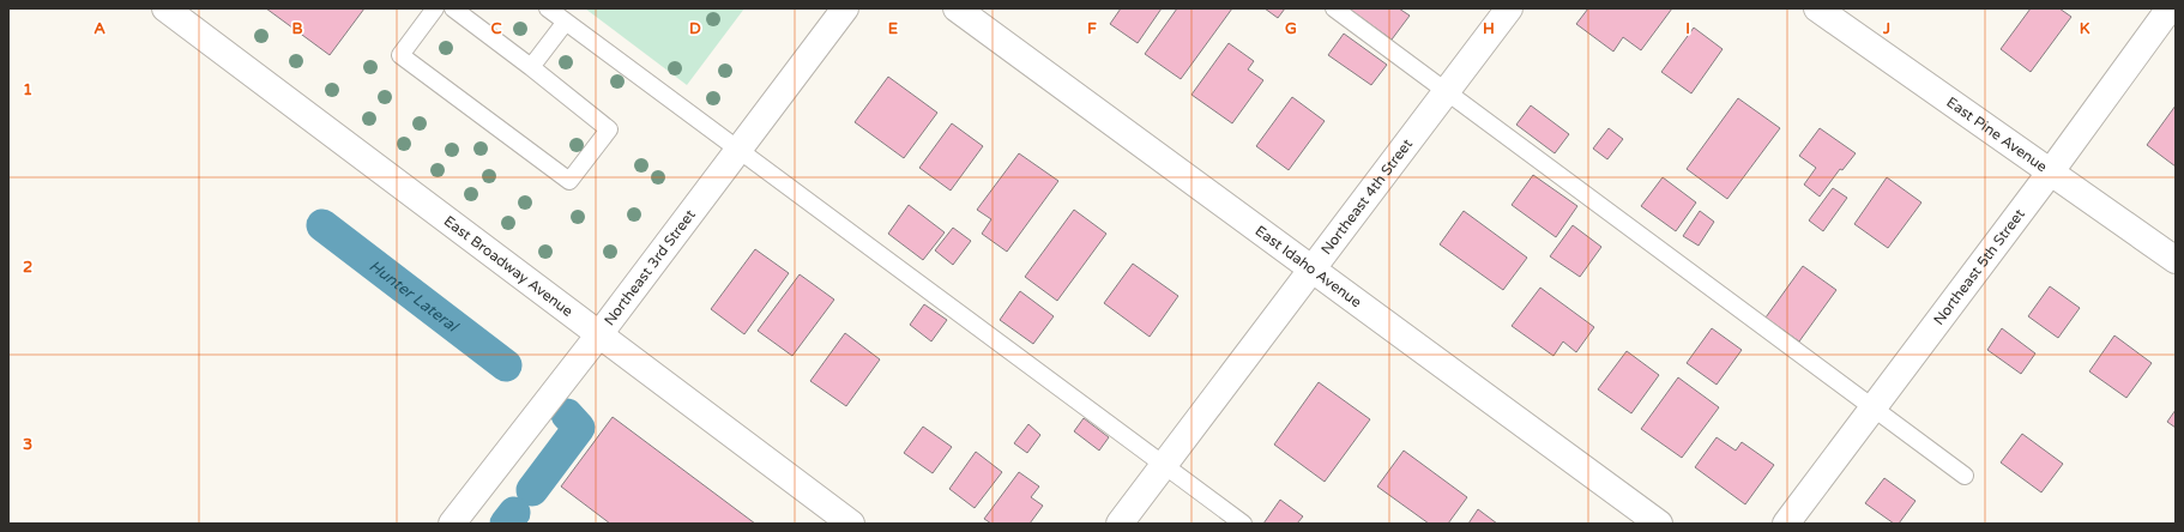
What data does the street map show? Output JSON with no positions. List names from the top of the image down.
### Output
{
  "streets": {
    "street": [
      "East Pine Avenue",
      "Northeast 4th Street",
      "East Broadway Avenue",
      "East Idaho Avenue",
      "Northeast 3rd Street",
      "Northeast 5th Street"
    ]
  },
  "crossings": [
    ["East Pine Avenue", "Northeast 5th Street"],
    ["Northeast 4th Street", "East Idaho Avenue"],
    ["East Broadway Avenue", "Northeast 3rd Street"]
  ],
  "water": ["Hunter Lateral"],
  "grid": {
    "columns": [
      "A",
      "B",
      "C",
      "D",
      "E",
      "F",
      "G",
      "H",
      "I",
      "J",
      "K"
    ],
    "rows": ["1", "2", "3"]
  }
}
